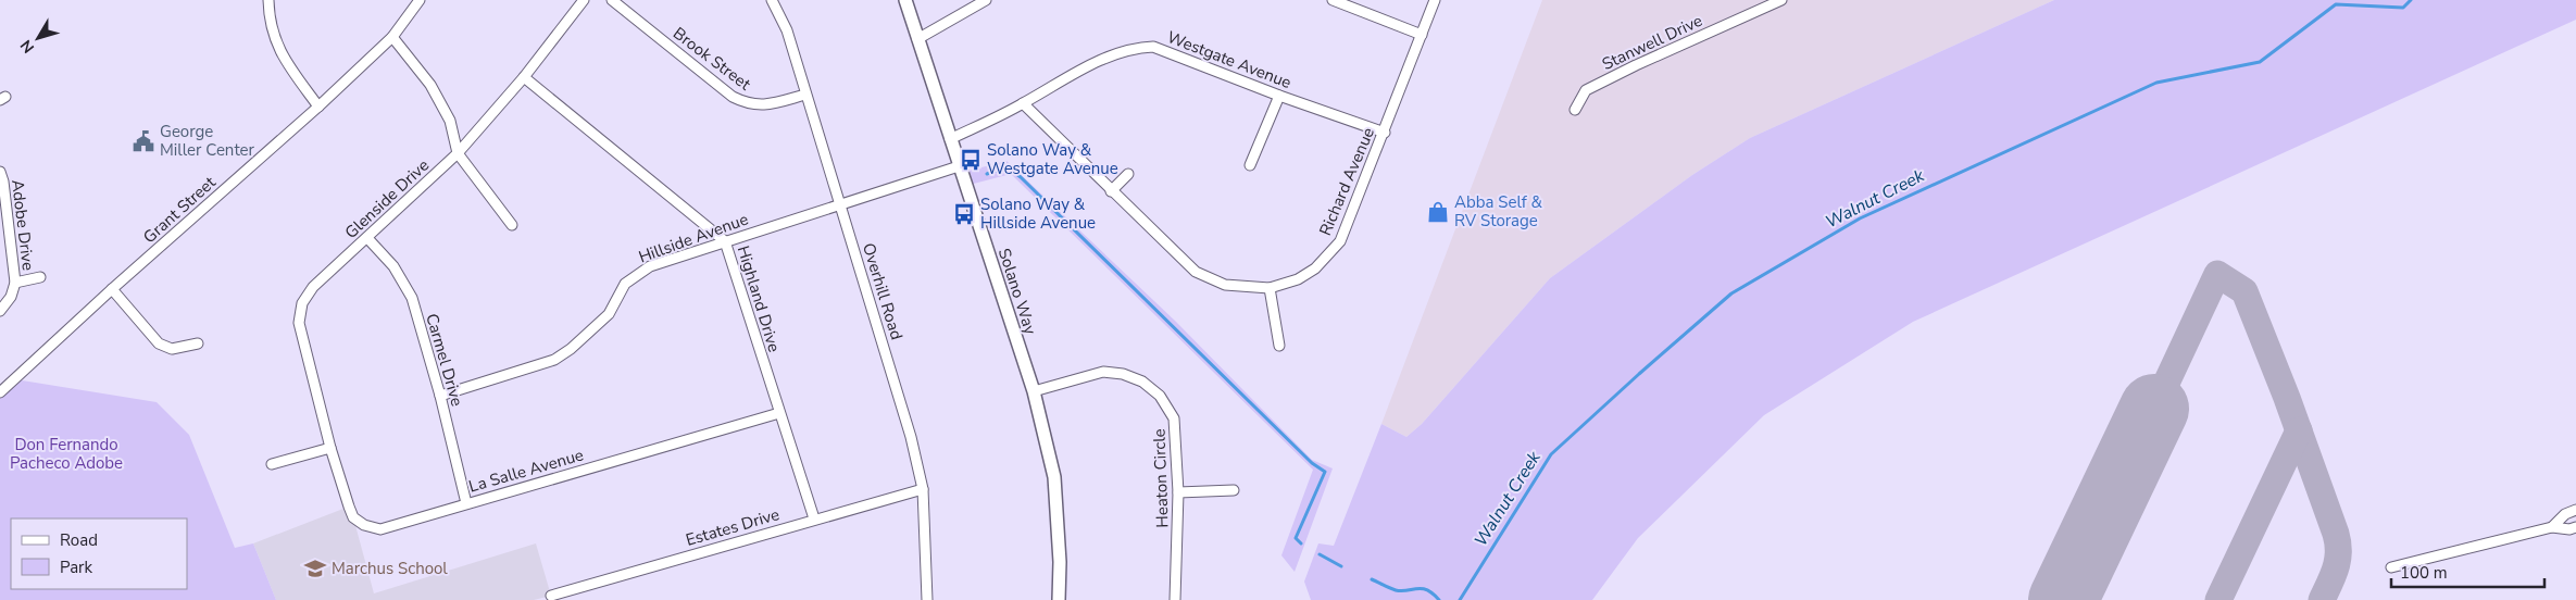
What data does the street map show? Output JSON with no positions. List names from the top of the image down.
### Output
{
  "streets": {
    "street": [
      "Stanwell Drive",
      "Brook Street",
      "Westgate Avenue",
      "Richard Avenue",
      "Glenside Drive",
      "Grant Street",
      "Adobe Drive",
      "Hillside Avenue",
      "Overhill Road",
      "Solano Way",
      "Highland Drive",
      "Carmel Drive",
      "La Salle Avenue",
      "Heaton Circle",
      "Estates Drive"
    ]
  },
  "crossings": [
    ["Brook Street", "Overhill Road"],
    ["Westgate Avenue", "Richard Avenue"],
    ["Westgate Avenue", "Solano Way"],
    ["Glenside Drive", "Highland Drive"],
    ["Glenside Drive", "Carmel Drive"],
    ["Glenside Drive", "La Salle Avenue"],
    ["Hillside Avenue", "Overhill Road"],
    ["Hillside Avenue", "Solano Way"],
    ["Hillside Avenue", "Highland Drive"],
    ["Hillside Avenue", "Carmel Drive"],
    ["Overhill Road", "Estates Drive"],
    ["Solano Way", "Heaton Circle"],
    ["Highland Drive", "La Salle Avenue"],
    ["Highland Drive", "Estates Drive"],
    ["Carmel Drive", "La Salle Avenue"]
  ],
  "water": ["Walnut Creek"],
  "parks": ["Don Fernando Pacheco Adobe"],
  "places": {
    "public building": ["George Miller Center"],
    "bus stop": ["Solano Way & Westgate Avenue", "Solano Way & Hillside Avenue"],
    "shop": ["Abba Self & RV Storage"],
    "school or university": ["Marchus School"]
  },
  "legend": ["Road", "Park"],
  "scale_bar": "100 m",
  "north": "bottom left"
}
